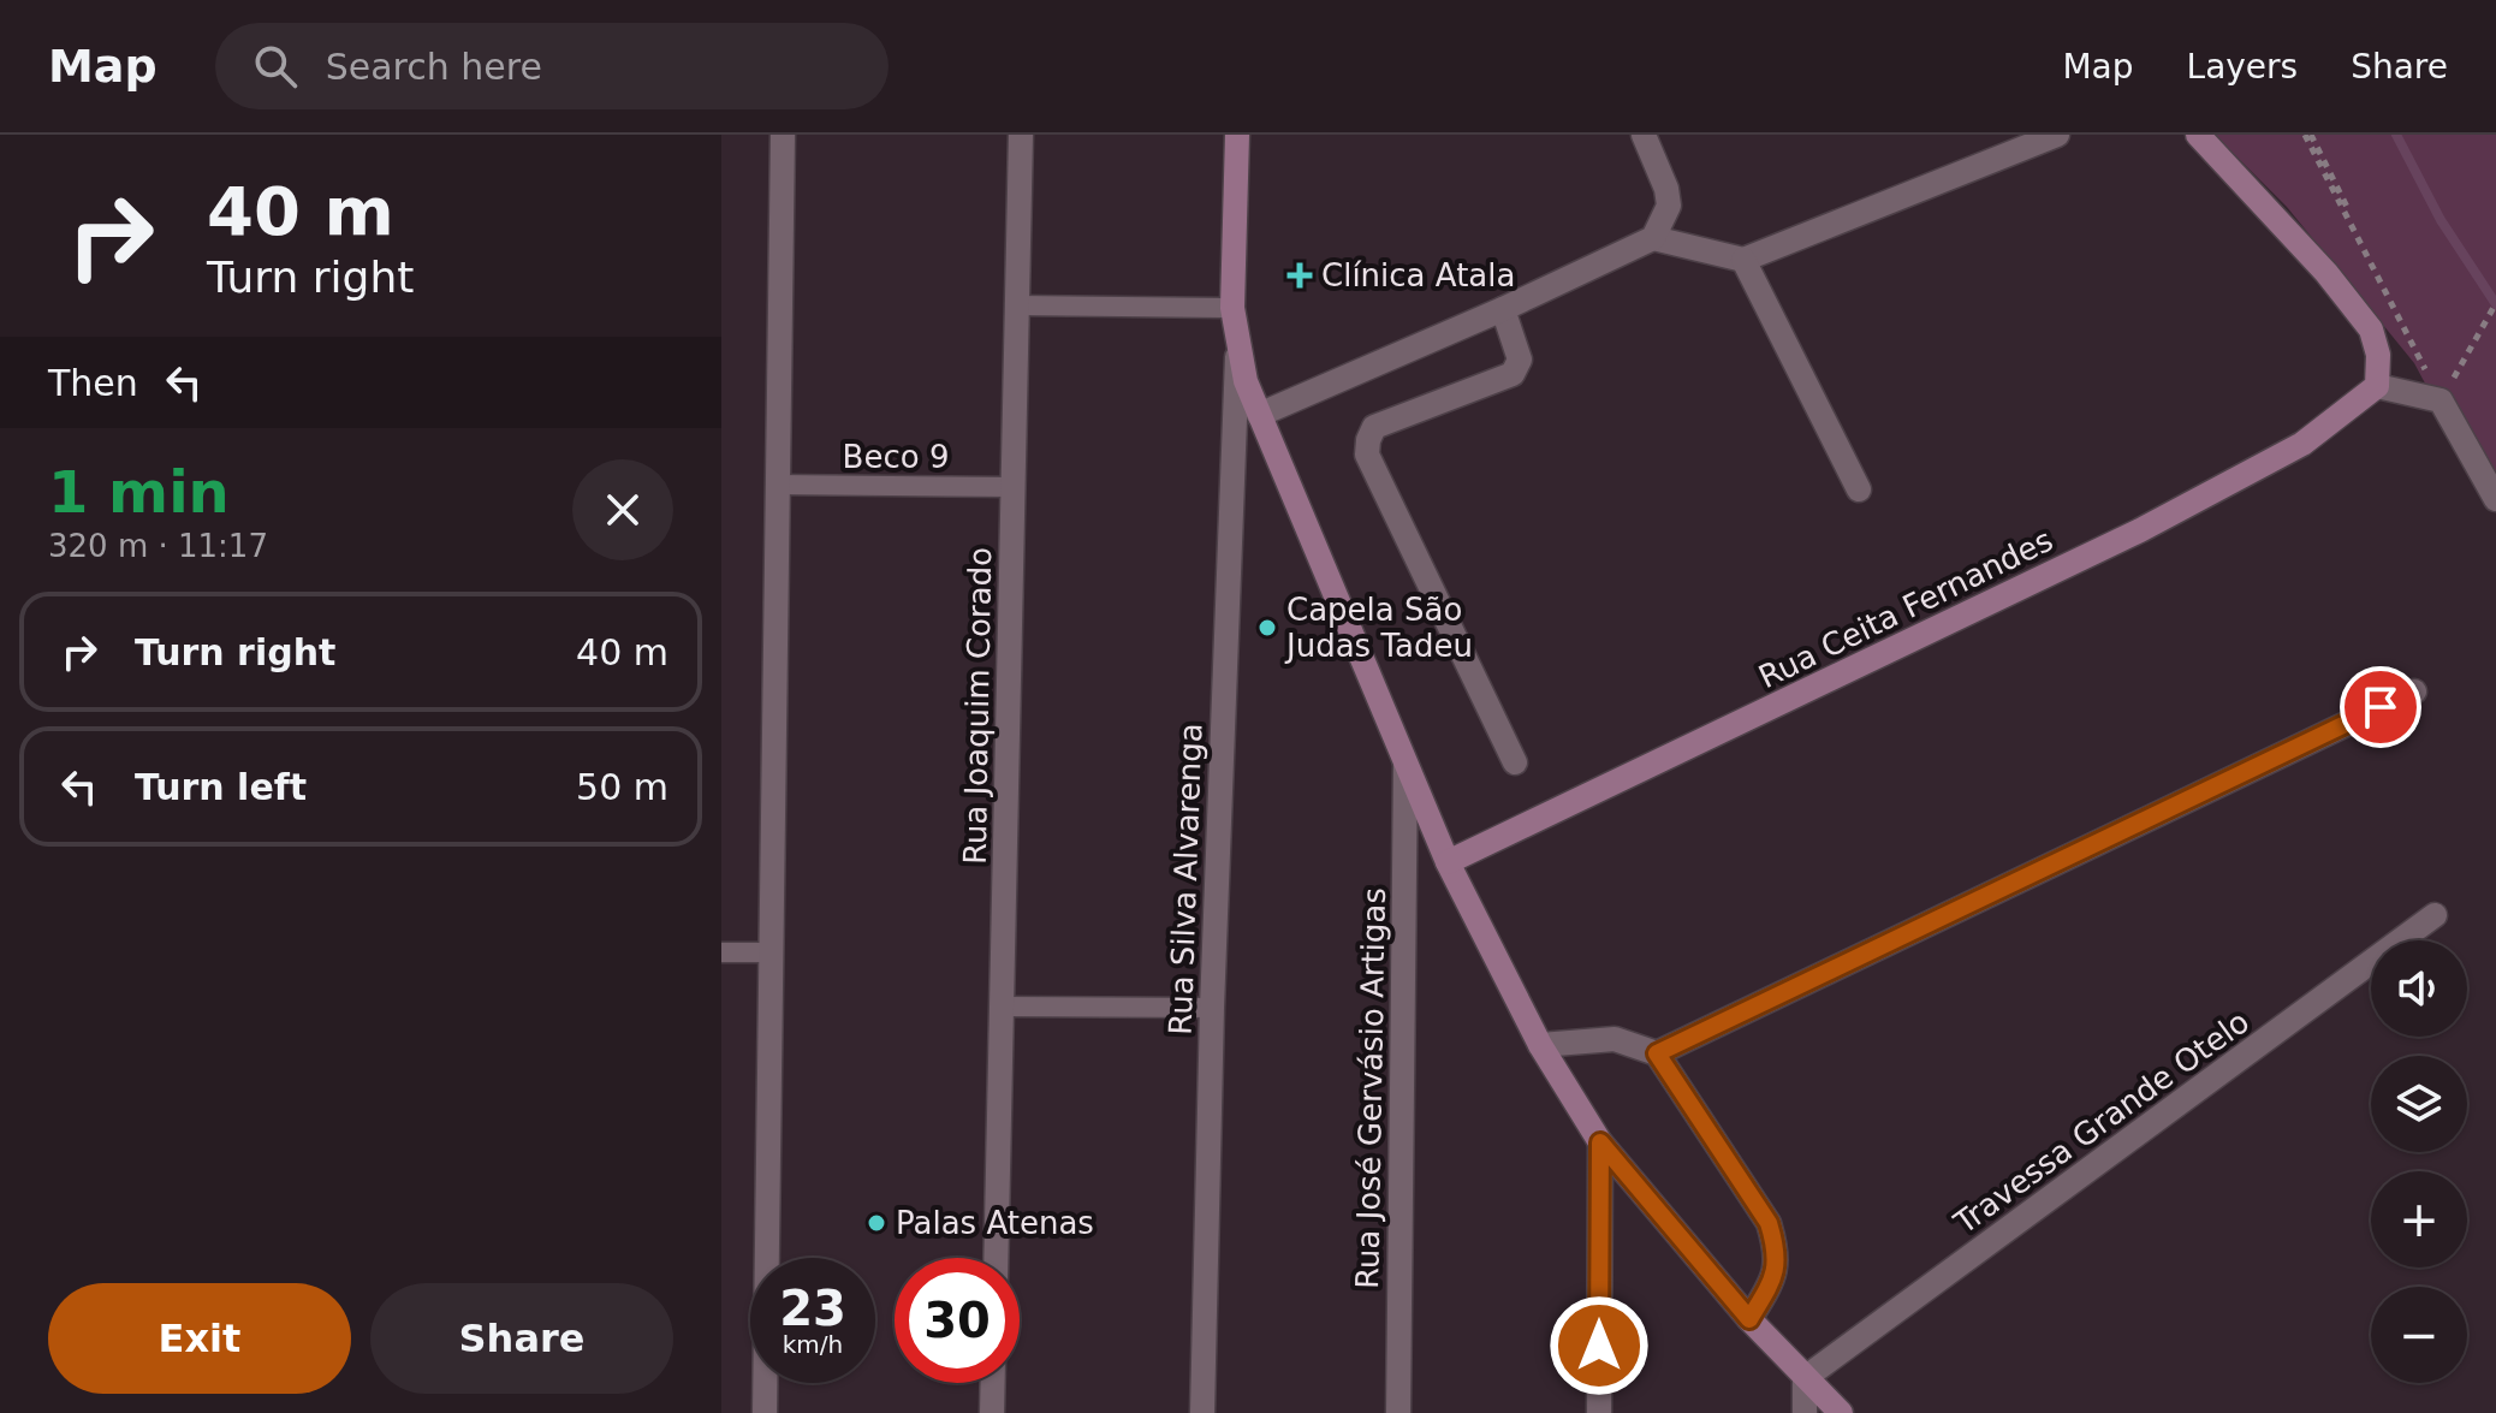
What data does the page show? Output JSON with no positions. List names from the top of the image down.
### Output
{
  "streets": {
    "main road": ["Rua Ceita Fernandes"],
    "street": [
      "Rua Joaquim Corado",
      "Rua Silva Alvarenga",
      "Rua José Gervásio Artigas",
      "Travessa Grande Otelo"
    ],
    "lane": ["Beco 9"]
  },
  "crossings": [
    ["Beco 9", "Rua Joaquim Corado"]
  ],
  "places": {
    "health": ["Clínica Atala"],
    "other": ["Capela São Judas Tadeu", "Palas Atenas"]
  },
  "page": {
    "header": "Map",
    "search": "Search here",
    "nav": ["Map", "Layers", "Share"],
    "turn": ["40 m", "Turn right"],
    "then": "Then",
    "heading": ["1 min", "320 m · 11:17"],
    "list": [
      {
        "name": "Turn right",
        "value": "40 m"
      },
      {
        "name": "Turn left",
        "value": "50 m"
      }
    ],
    "map_buttons": ["+", "−"],
    "speed": "23 km/h",
    "limit": "30",
    "buttons": ["Exit", "Share"]
  }
}
